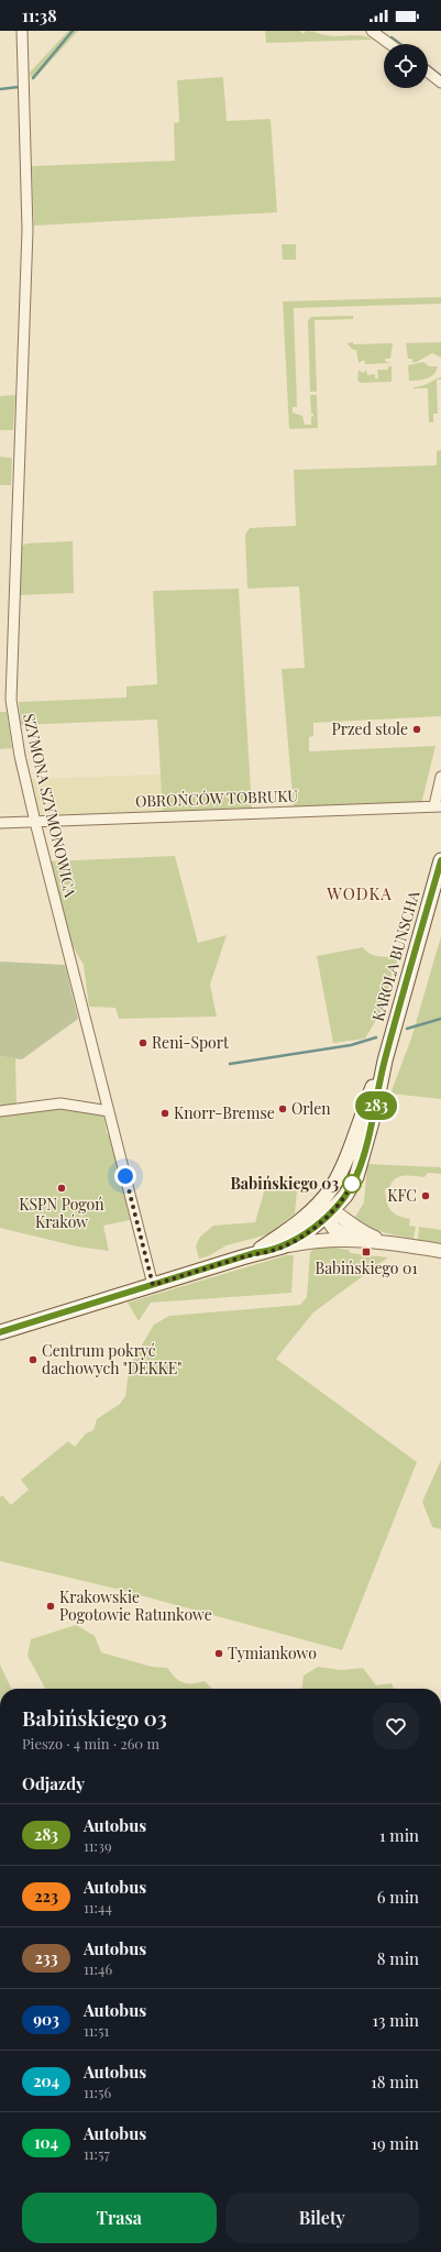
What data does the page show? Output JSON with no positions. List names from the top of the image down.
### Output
{
  "streets": {
    "main road": ["KAROLA BUNSCHA"],
    "street": ["OBROŃCÓW TOBRUKU", "SZYMONA SZYMONOWICA"]
  },
  "crossings": [
    ["OBROŃCÓW TOBRUKU", "SZYMONA SZYMONOWICA"]
  ],
  "districts": ["WODKA"],
  "places": {
    "other": [
      "Przed stole",
      "Reni-Sport",
      "Orlen",
      "Knorr-Bremse",
      "Babińskiego 03",
      "KSPN Pogoń Kraków",
      "KFC",
      "Centrum pokryć dachowych \"DEKKE\"",
      "Krakowskie Pogotowie Ratunkowe",
      "Tymiankowo"
    ],
    "transit": ["Babińskiego 01"]
  },
  "lines": ["bus line 283"],
  "page": {
    "status": "11:38",
    "on_map": "283",
    "heading": [
      ["Babińskiego 03", "Pieszo · 4 min · 260 m"],
      "Odjazdy"
    ],
    "list": [
      {
        "mark": "283",
        "name": "Autobus",
        "note": "11:39",
        "value": "1 min"
      },
      {
        "mark": "223",
        "name": "Autobus",
        "note": "11:44",
        "value": "6 min"
      },
      {
        "mark": "233",
        "name": "Autobus",
        "note": "11:46",
        "value": "8 min"
      },
      {
        "mark": "903",
        "name": "Autobus",
        "note": "11:51",
        "value": "13 min"
      },
      {
        "mark": "204",
        "name": "Autobus",
        "note": "11:56",
        "value": "18 min"
      },
      {
        "mark": "104",
        "name": "Autobus",
        "note": "11:57",
        "value": "19 min"
      }
    ],
    "buttons": ["Trasa", "Bilety"]
  }
}
